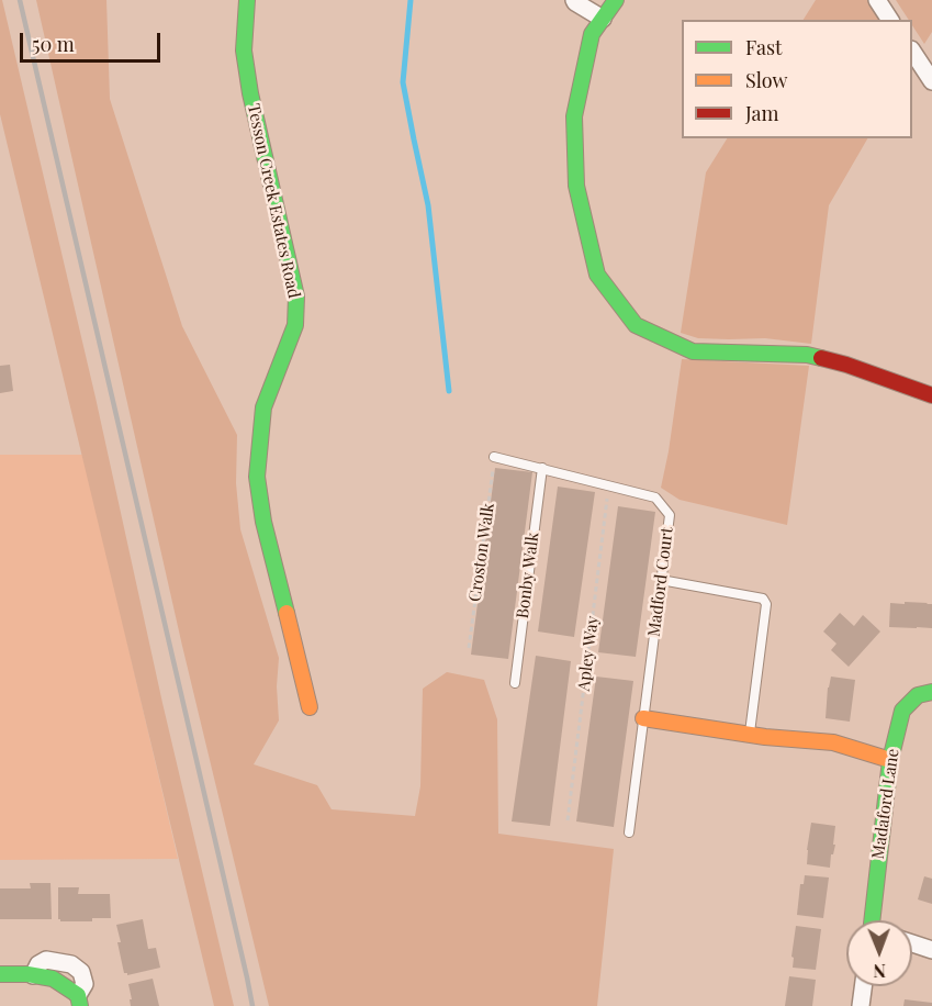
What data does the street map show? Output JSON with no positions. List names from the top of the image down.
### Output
{
  "streets": {
    "street": ["Tesson Creek Estates Road", "Madaford Lane"],
    "lane": ["Bonby Walk", "Madford Court"],
    "path": ["Croston Walk", "Apley Way"]
  },
  "crossings": [
    ["Croston Walk", "Madford Court"],
    ["Bonby Walk", "Madford Court"],
    ["Madford Court", "Apley Way"]
  ],
  "legend": ["Fast", "Slow", "Jam"],
  "scale_bar": "50 m",
  "north": "bottom"
}
